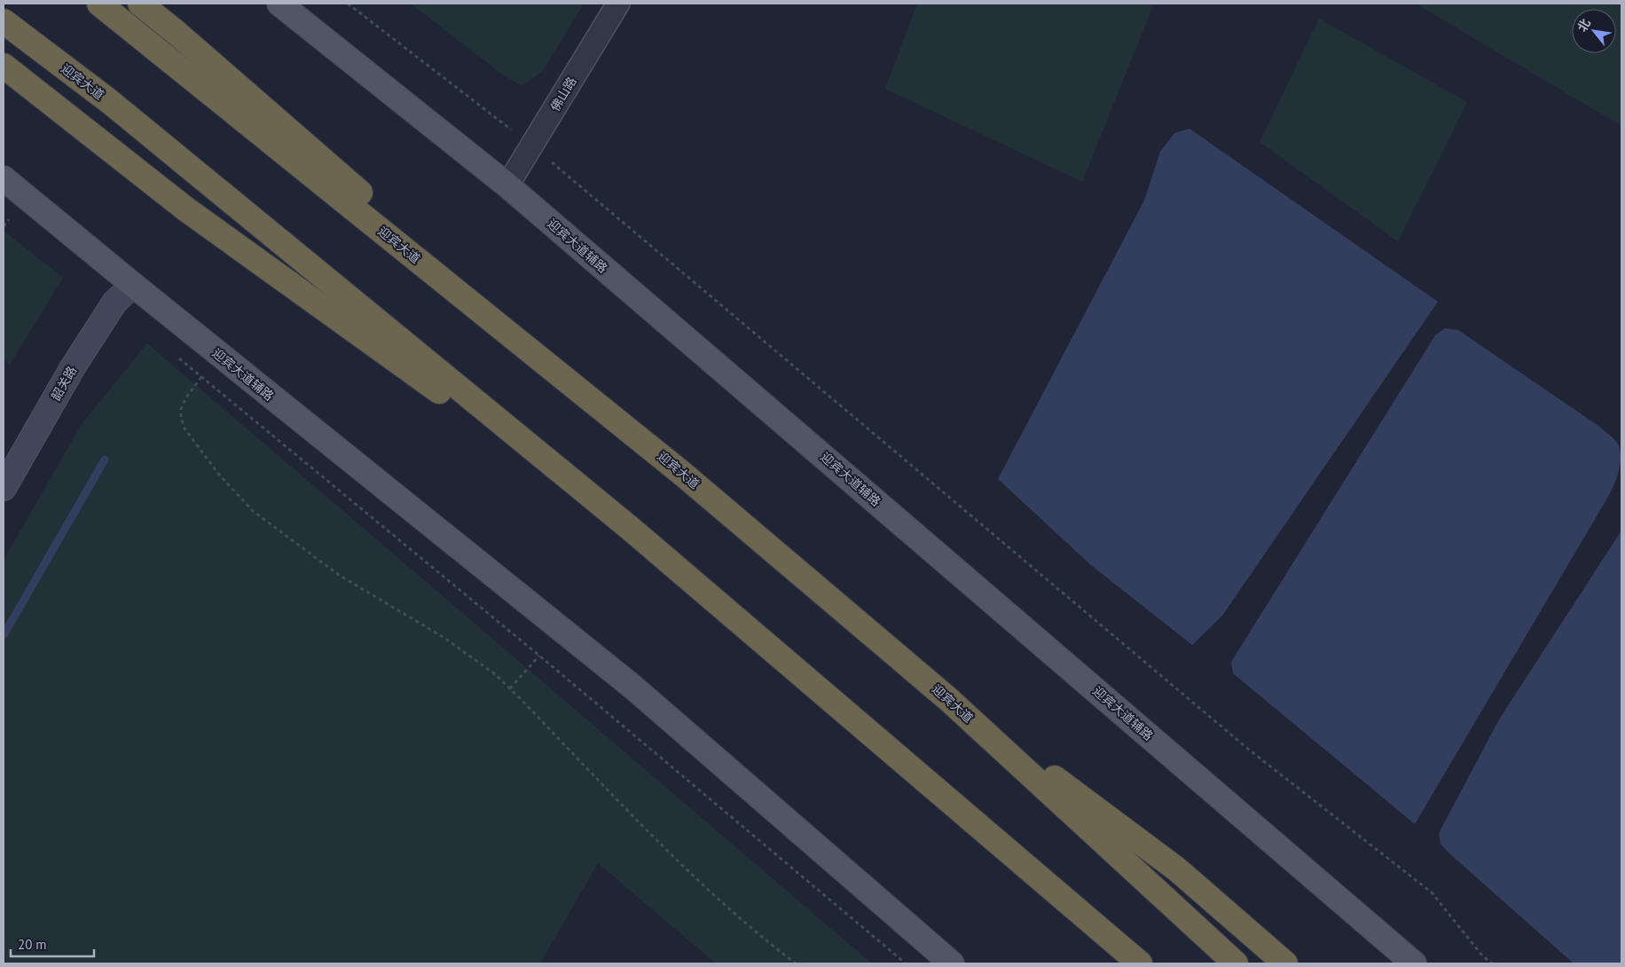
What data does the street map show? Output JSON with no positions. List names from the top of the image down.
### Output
{
  "streets": {
    "highway": ["迎宾大道"],
    "main road": ["迎宾大道辅路"],
    "street": ["佛山路", "韶关路"]
  },
  "crossings": [
    ["佛山路", "迎宾大道辅路"],
    ["迎宾大道辅路", "韶关路"]
  ],
  "scale_bar": "20 m",
  "north": "top left"
}
